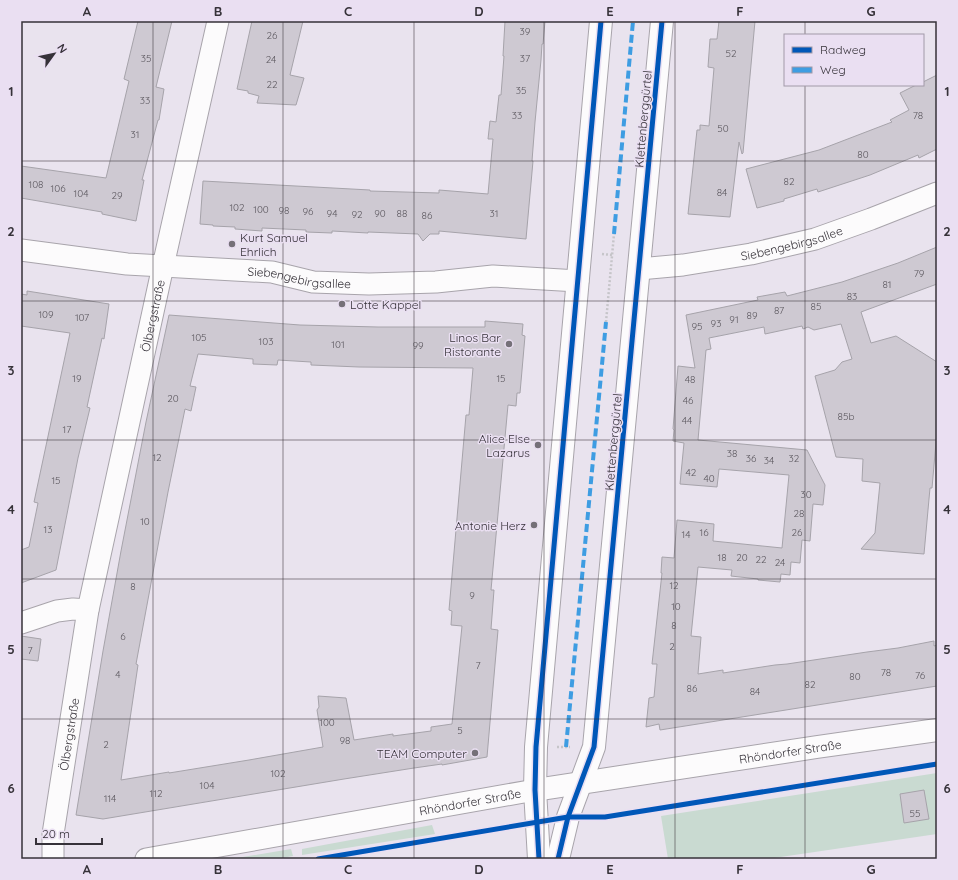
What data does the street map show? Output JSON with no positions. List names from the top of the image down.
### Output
{
  "streets": {
    "main road": ["Klettenberggürtel", "Rhöndorfer Straße"],
    "street": ["Siebengebirgsallee", "Ölbergstraße"]
  },
  "crossings": [
    ["Klettenberggürtel", "Siebengebirgsallee"],
    ["Klettenberggürtel", "Rhöndorfer Straße"],
    ["Siebengebirgsallee", "Ölbergstraße"]
  ],
  "places": [
    "Kurt Samuel Ehrlich",
    "Lotte Kappel",
    "Linos Bar Ristorante",
    "Alice Else Lazarus",
    "Antonie Herz",
    "TEAM Computer"
  ],
  "house_numbers": [
    "39",
    "26",
    "52",
    "35",
    "37",
    "24",
    "22",
    "35",
    "33",
    "33",
    "78",
    "50",
    "31",
    "80",
    "82",
    "108",
    "106",
    "84",
    "104",
    "29",
    "102",
    "100",
    "98",
    "96",
    "94",
    "90",
    "88",
    "31",
    "92",
    "86",
    "79",
    "81",
    "83",
    "85",
    "87",
    "109",
    "89",
    "107",
    "91",
    "93",
    "95",
    "105",
    "103",
    "101",
    "99",
    "19",
    "15",
    "48",
    "20",
    "46",
    "85b",
    "44",
    "17",
    "38",
    "12",
    "36",
    "32",
    "34",
    "42",
    "40",
    "15",
    "30",
    "28",
    "10",
    "13",
    "16",
    "26",
    "14",
    "18",
    "20",
    "22",
    "24",
    "12",
    "8",
    "9",
    "10",
    "8",
    "6",
    "2",
    "7",
    "7",
    "78",
    "4",
    "76",
    "80",
    "82",
    "86",
    "84",
    "100",
    "5",
    "98",
    "2",
    "102",
    "104",
    "112",
    "114",
    "55"
  ],
  "legend": ["Radweg", "Weg"],
  "scale_bar": "20 m",
  "north": "top right",
  "grid": {
    "columns": [
      "A",
      "B",
      "C",
      "D",
      "E",
      "F",
      "G"
    ],
    "rows": [
      "1",
      "2",
      "3",
      "4",
      "5",
      "6"
    ]
  }
}
